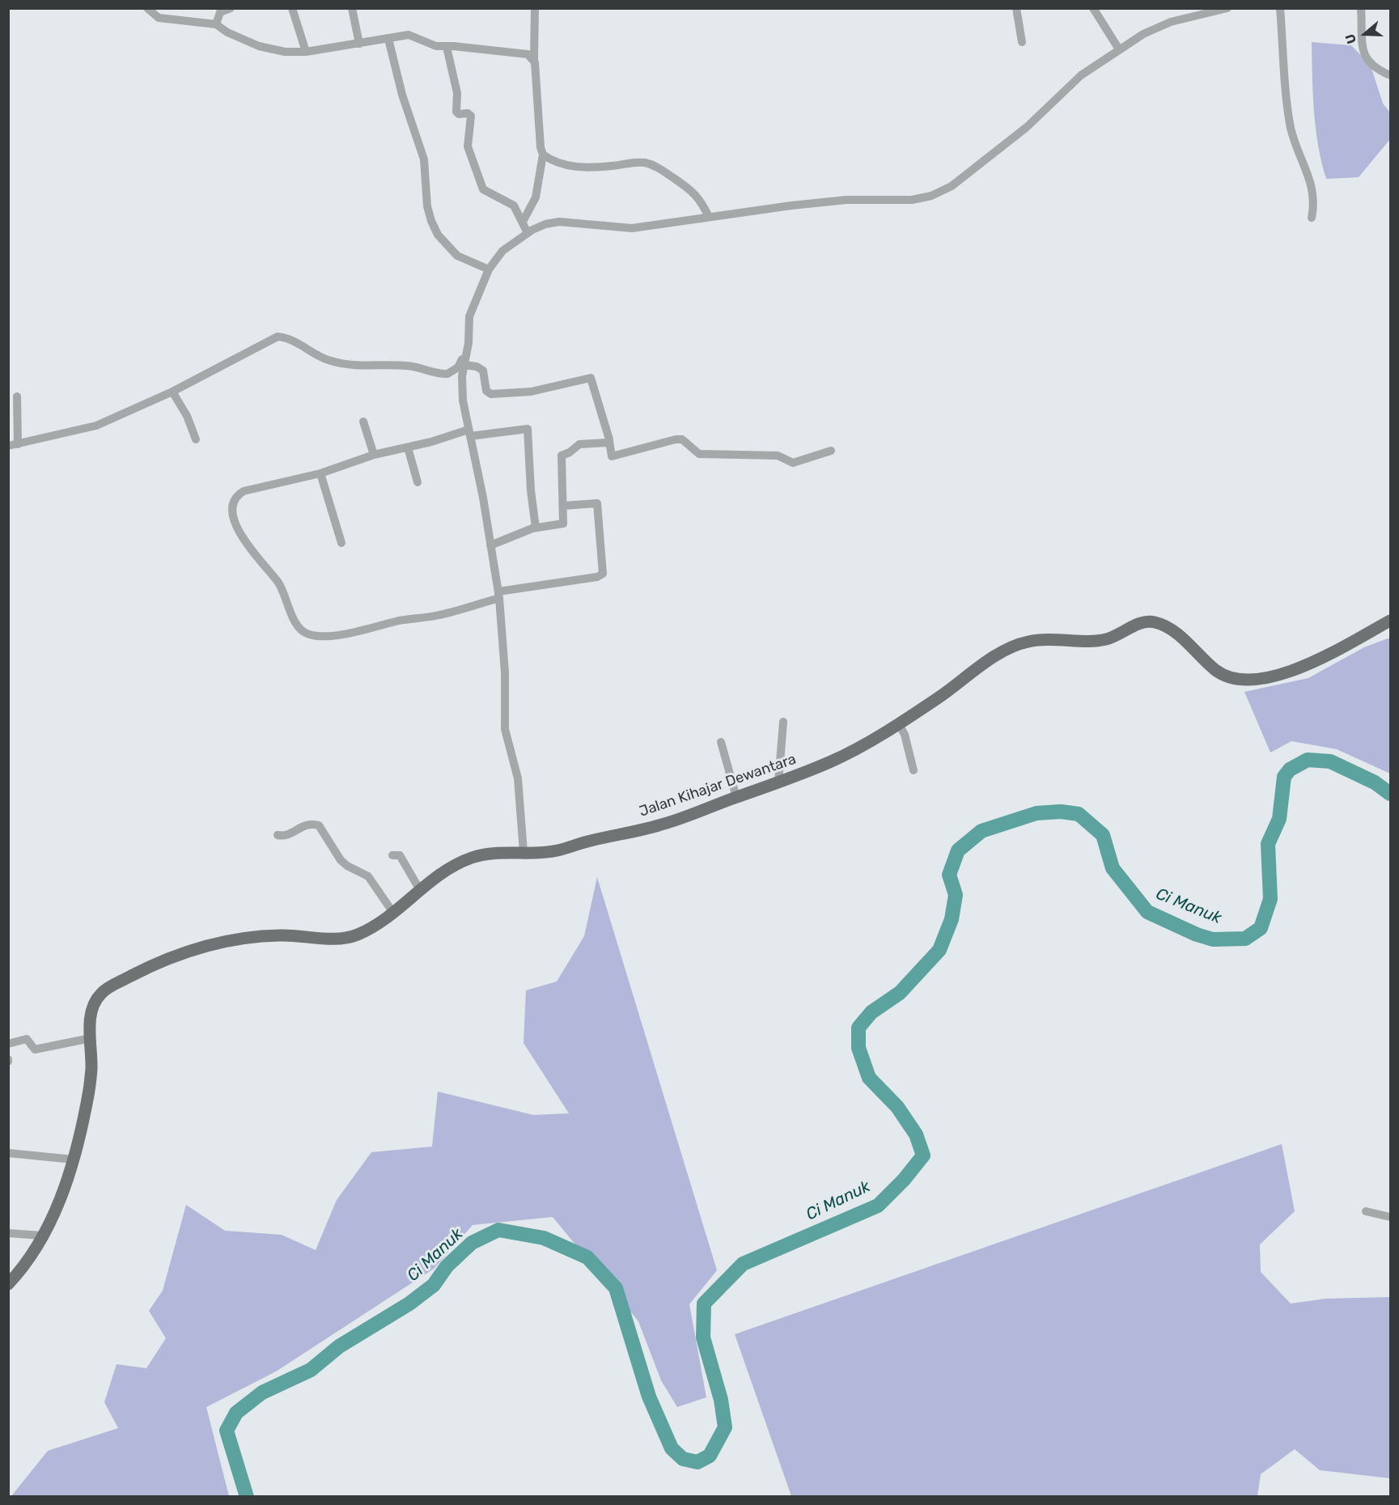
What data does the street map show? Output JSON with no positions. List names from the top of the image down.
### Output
{
  "streets": {
    "main road": ["Jalan Kihajar Dewantara"]
  },
  "water": ["Ci Manuk"],
  "north": "left"
}
